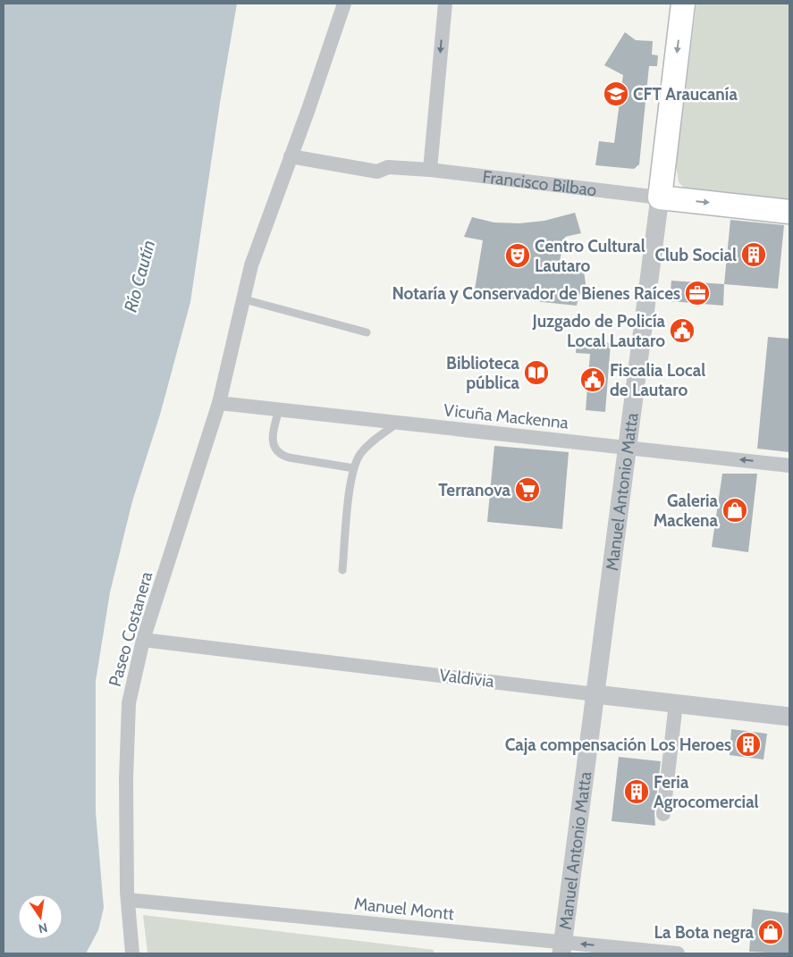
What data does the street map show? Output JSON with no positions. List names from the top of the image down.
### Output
{
  "streets": {
    "main road": ["Francisco Bilbao", "Manuel Antonio Matta"],
    "street": [
      "Vicuña Mackenna",
      "Paseo Costanera",
      "Valdivia",
      "Manuel Montt"
    ]
  },
  "crossings": [
    ["Francisco Bilbao", "Manuel Antonio Matta"],
    ["Francisco Bilbao", "Paseo Costanera"],
    ["Vicuña Mackenna", "Manuel Antonio Matta"],
    ["Vicuña Mackenna", "Paseo Costanera"],
    ["Manuel Antonio Matta", "Valdivia"],
    ["Manuel Antonio Matta", "Manuel Montt"],
    ["Paseo Costanera", "Valdivia"],
    ["Paseo Costanera", "Manuel Montt"]
  ],
  "water": ["Río Cautín"],
  "places": {
    "school or university": ["CFT Araucanía"],
    "building": ["Club Social", "Caja compensación Los Heroes", "Feria Agrocomercial"],
    "theatre": ["Centro Cultural Lautaro"],
    "office": ["Notaría y Conservador de Bienes Raíces"],
    "public building": ["Juzgado de Policía Local Lautaro", "Fiscalia Local de Lautaro"],
    "library": ["Biblioteca pública"],
    "supermarket": ["Terranova"],
    "shop": ["Galeria Mackena", "La Bota negra"]
  },
  "north": "bottom"
}
